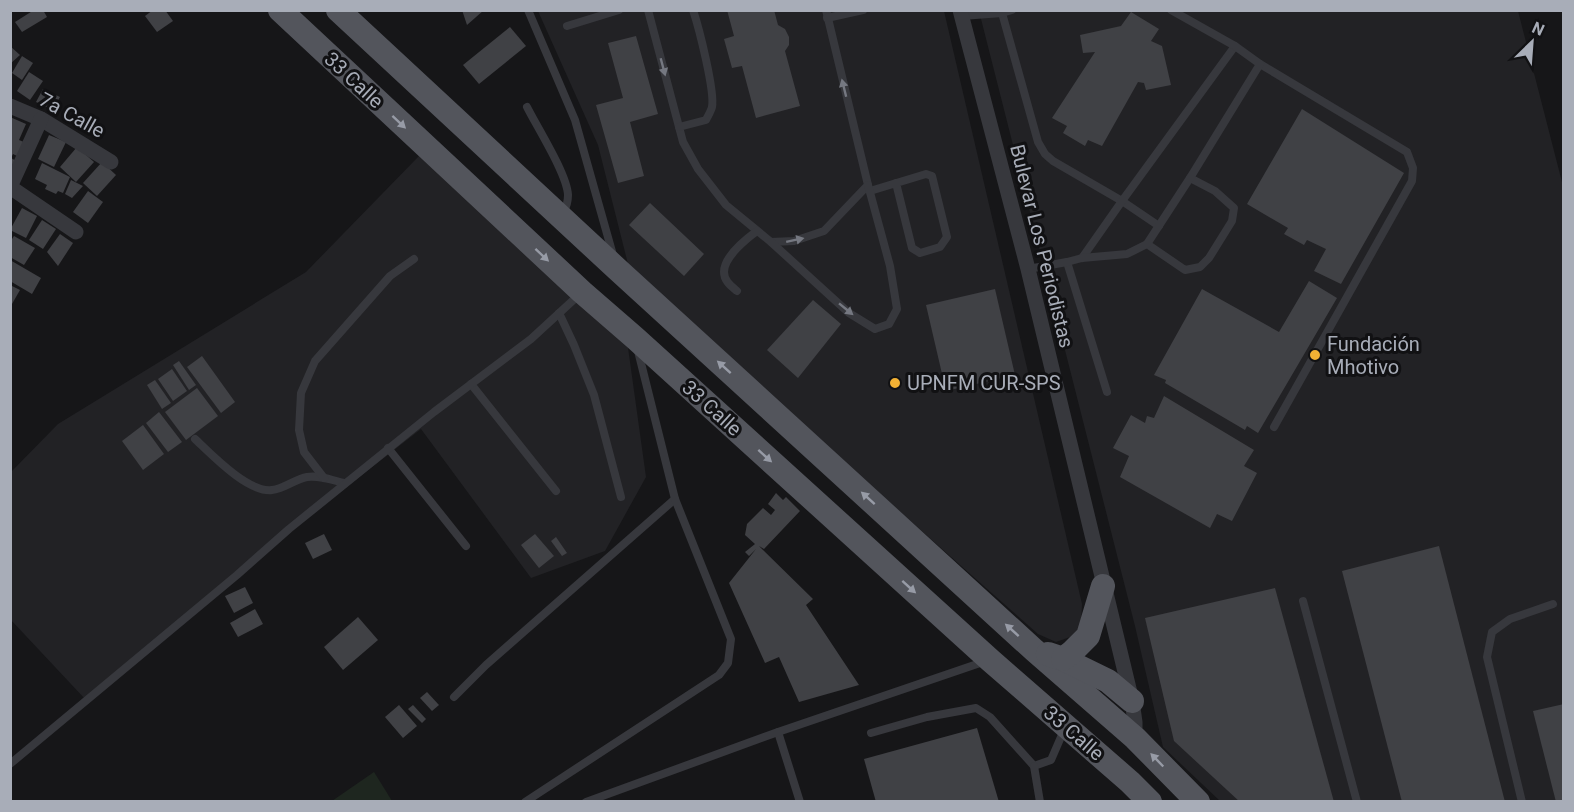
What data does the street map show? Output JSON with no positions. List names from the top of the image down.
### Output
{
  "streets": {
    "main road": ["33 Calle"],
    "street": ["7a Calle", "Bulevar Los Periodistas"]
  },
  "crossings": [
    ["33 Calle", "Bulevar Los Periodistas"]
  ],
  "places": ["Fundación Mhotivo", "UPNFM CUR-SPS"],
  "north": "top right"
}
